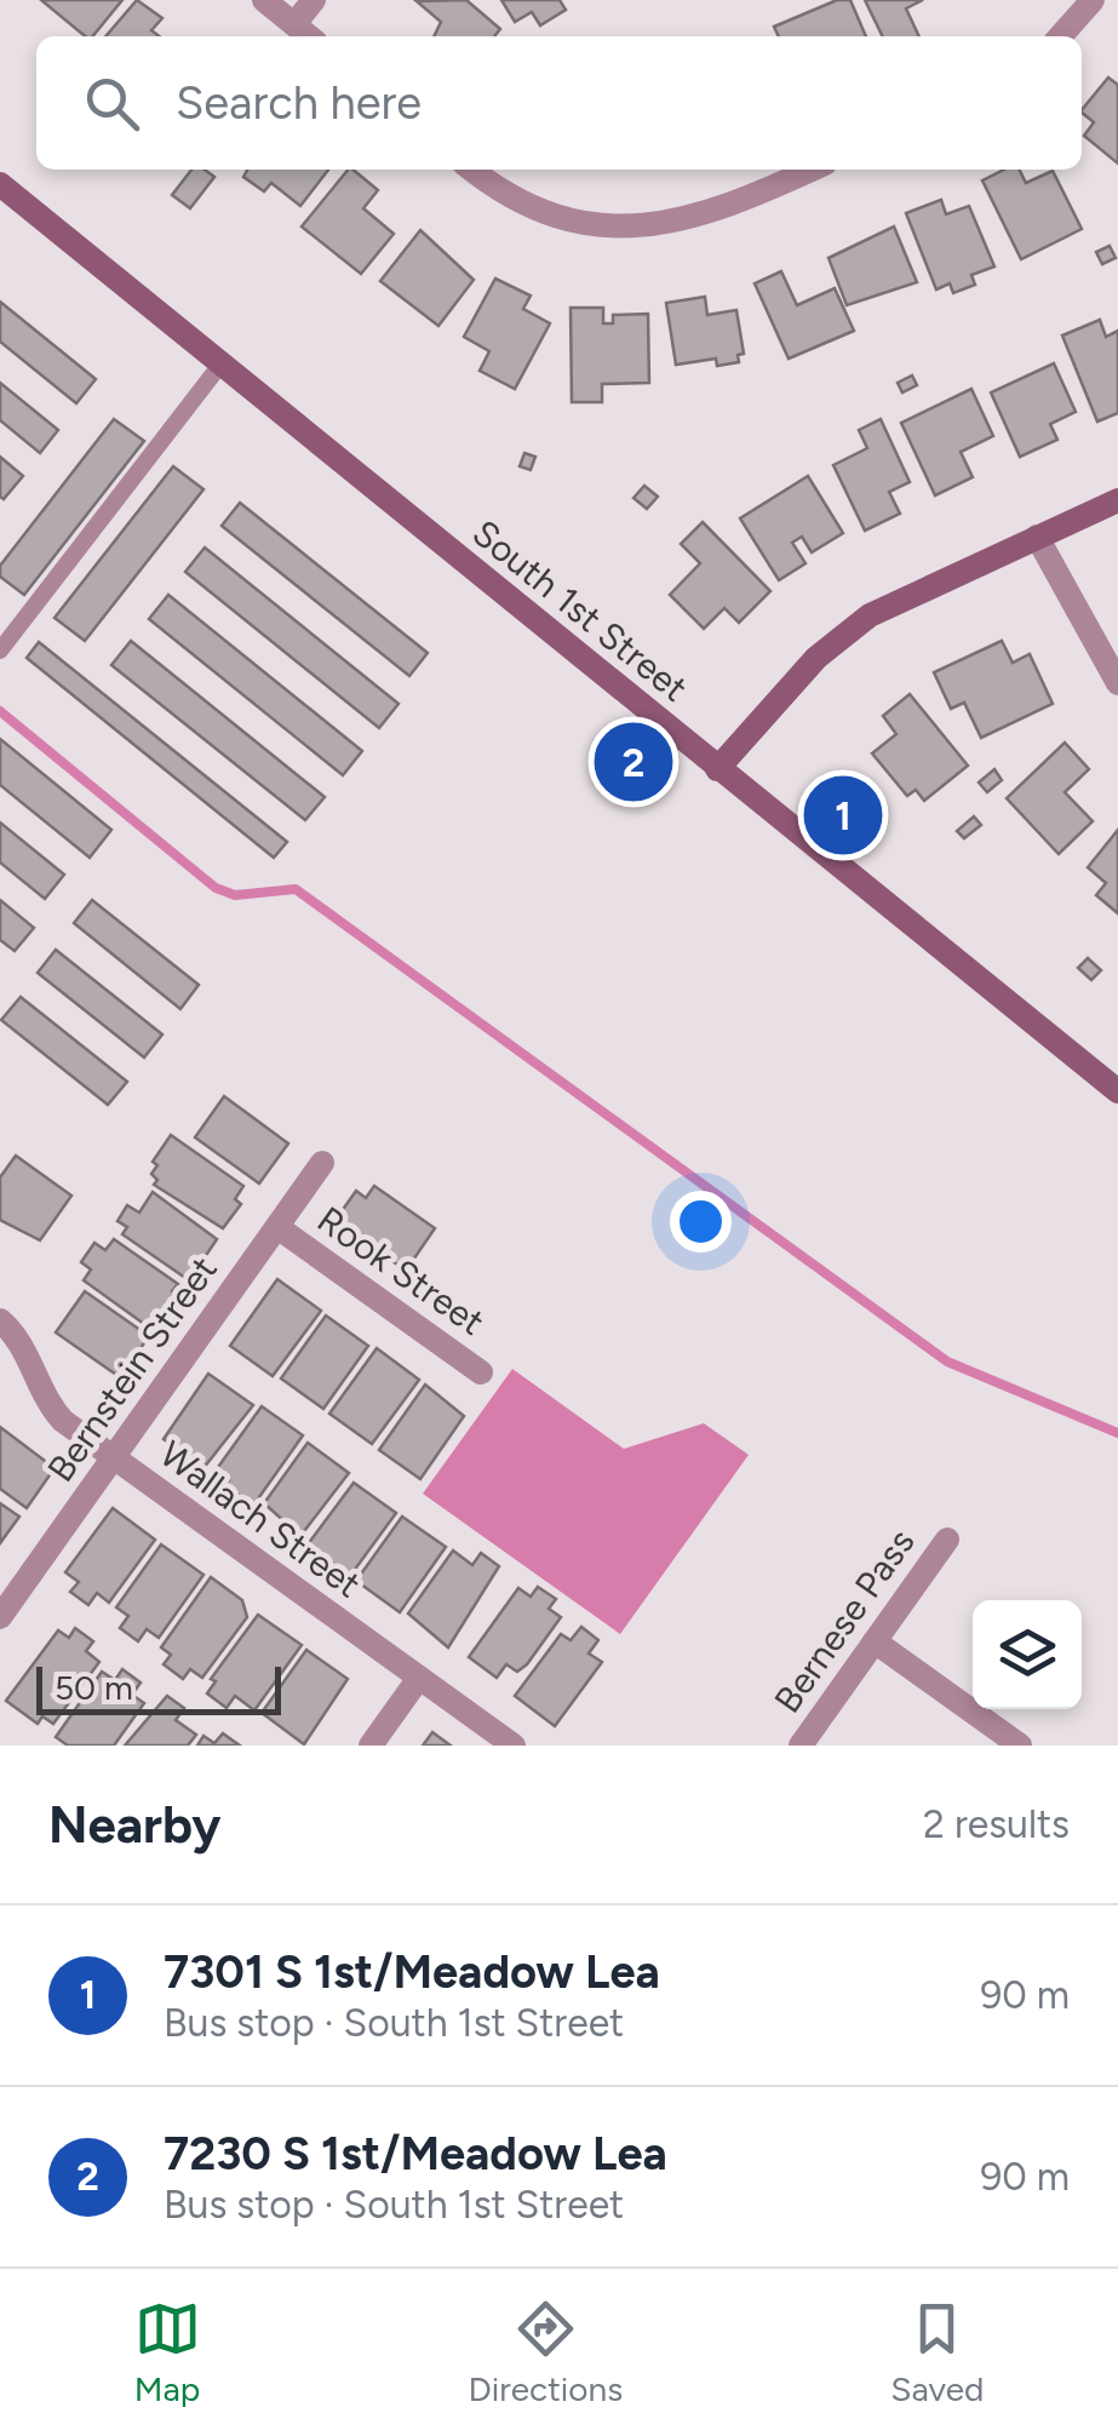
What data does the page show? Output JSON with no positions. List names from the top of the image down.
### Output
{
  "streets": {
    "main road": ["South 1st Street"],
    "street": [
      "Rook Street",
      "Bernstein Street",
      "Wallach Street",
      "Bernese Pass"
    ]
  },
  "crossings": [
    ["Rook Street", "Bernstein Street"],
    ["Bernstein Street", "Wallach Street"]
  ],
  "scale_bar": "50 m",
  "page": {
    "search": "Search here",
    "pins": ["2", "1"],
    "scale": "50 m",
    "heading": ["Nearby", "2 results"],
    "list": [
      {
        "mark": "1",
        "name": "7301 S 1st/Meadow Lea",
        "note": "Bus stop · South 1st Street",
        "value": "90 m"
      },
      {
        "mark": "2",
        "name": "7230 S 1st/Meadow Lea",
        "note": "Bus stop · South 1st Street",
        "value": "90 m"
      }
    ],
    "nav": ["Map", "Directions", "Saved"]
  }
}
